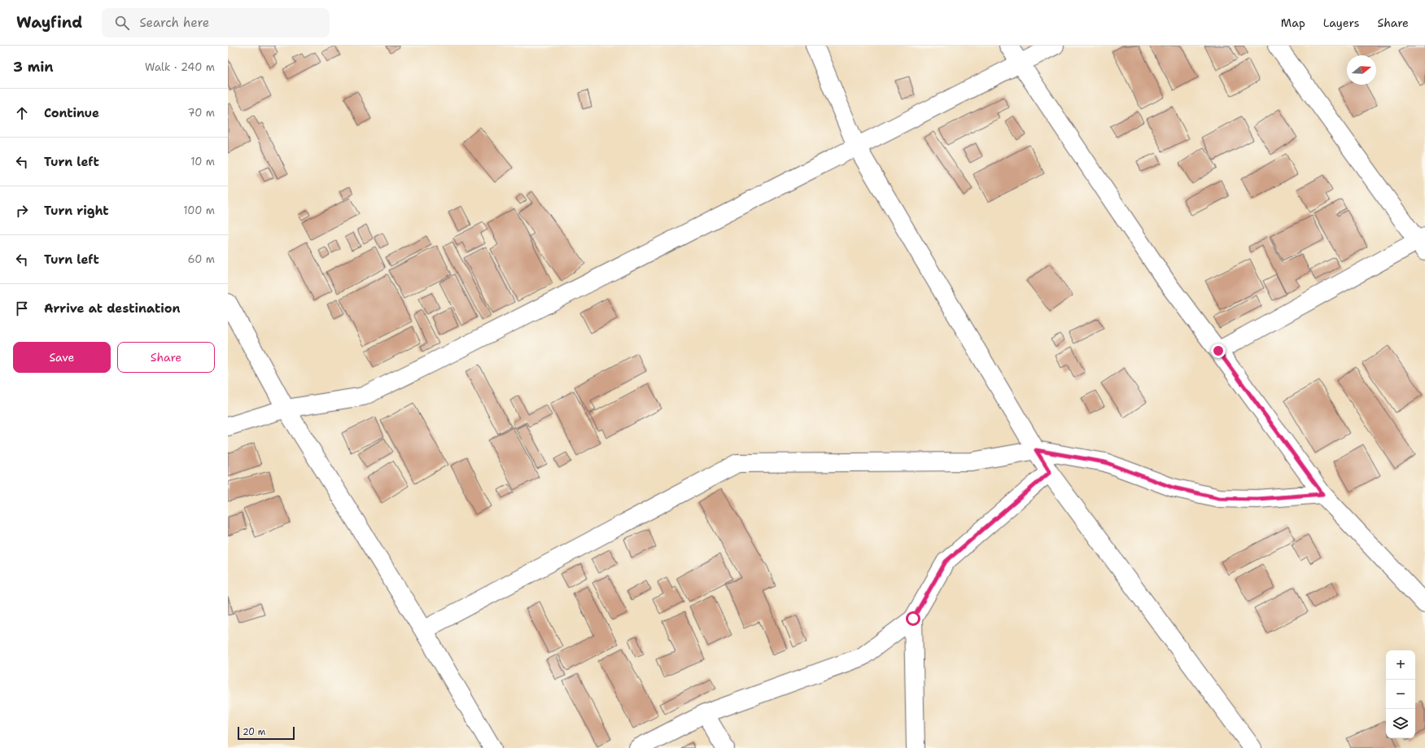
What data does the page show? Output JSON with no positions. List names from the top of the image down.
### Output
{
  "scale_bar": "20 m",
  "north": "right",
  "page": {
    "header": "Wayfind",
    "search": "Search here",
    "nav": ["Map", "Layers", "Share"],
    "heading": ["3 min", "Walk · 240 m"],
    "list": [
      ["Continue", "70 m"],
      ["Turn left", "10 m"],
      ["Turn right", "100 m"],
      ["Turn left", "60 m"],
      "Arrive at destination"
    ],
    "buttons": ["Save", "Share"],
    "map_buttons": ["+", "−"],
    "scale": "20 m"
  }
}
